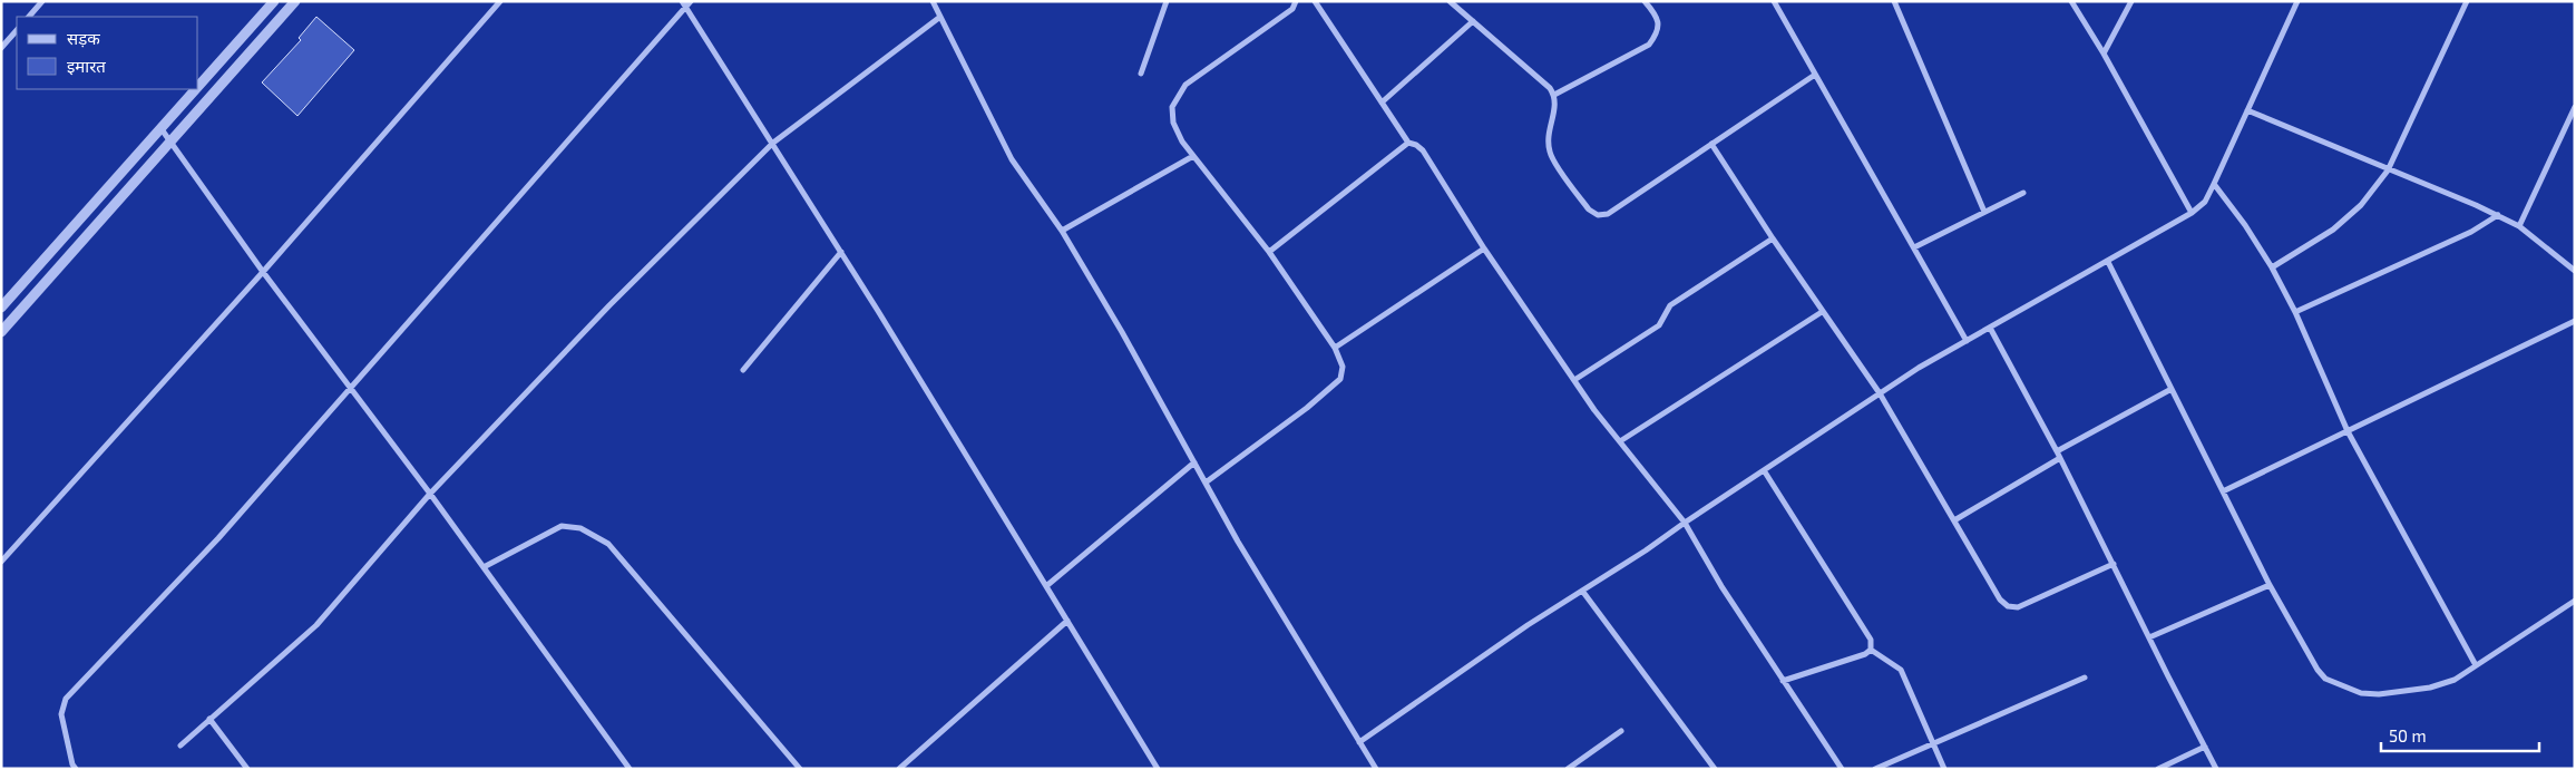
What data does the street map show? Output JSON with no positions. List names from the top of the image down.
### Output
{
  "legend": ["सड़क", "इमारत"],
  "scale_bar": "50 m"
}
